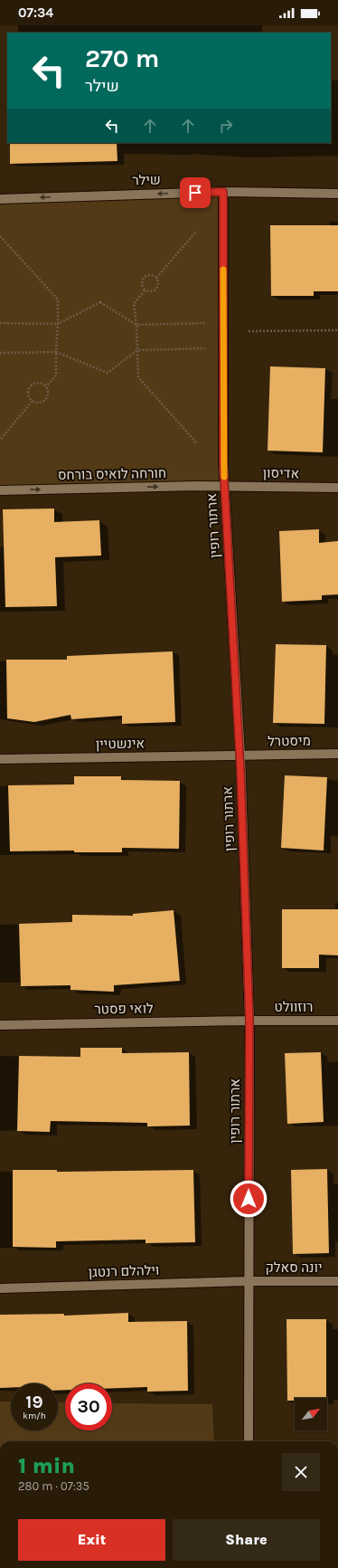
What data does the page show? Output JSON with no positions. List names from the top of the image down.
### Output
{
  "streets": {
    "street": [
      "שילר",
      "אדיסון",
      "חורחה לואיס בורחס",
      "ארתור רופין",
      "מיסטרל",
      "אינשטיין",
      "רוזוולט",
      "לואי פסטר",
      "יונה סאלק",
      "וילהלם רנטגן"
    ]
  },
  "crossings": [
    ["שילר", "ארתור רופין"],
    ["אדיסון", "חורחה לואיס בורחס"],
    ["אדיסון", "ארתור רופין"],
    ["חורחה לואיס בורחס", "ארתור רופין"],
    ["ארתור רופין", "מיסטרל"],
    ["ארתור רופין", "אינשטיין"],
    ["ארתור רופין", "רוזוולט"],
    ["ארתור רופין", "לואי פסטר"],
    ["ארתור רופין", "יונה סאלק"],
    ["ארתור רופין", "וילהלם רנטגן"],
    ["מיסטרל", "אינשטיין"],
    ["רוזוולט", "לואי פסטר"],
    ["יונה סאלק", "וילהלם רנטגן"]
  ],
  "one_way": ["שילר", "חורחה לואיס בורחס"],
  "north": "top right",
  "page": {
    "status": "07:34",
    "turn": ["270 m", "שילר"],
    "speed": "19 km/h",
    "limit": "30",
    "heading": ["1 min", "280 m · 07:35"],
    "buttons": ["Exit", "Share"]
  }
}
